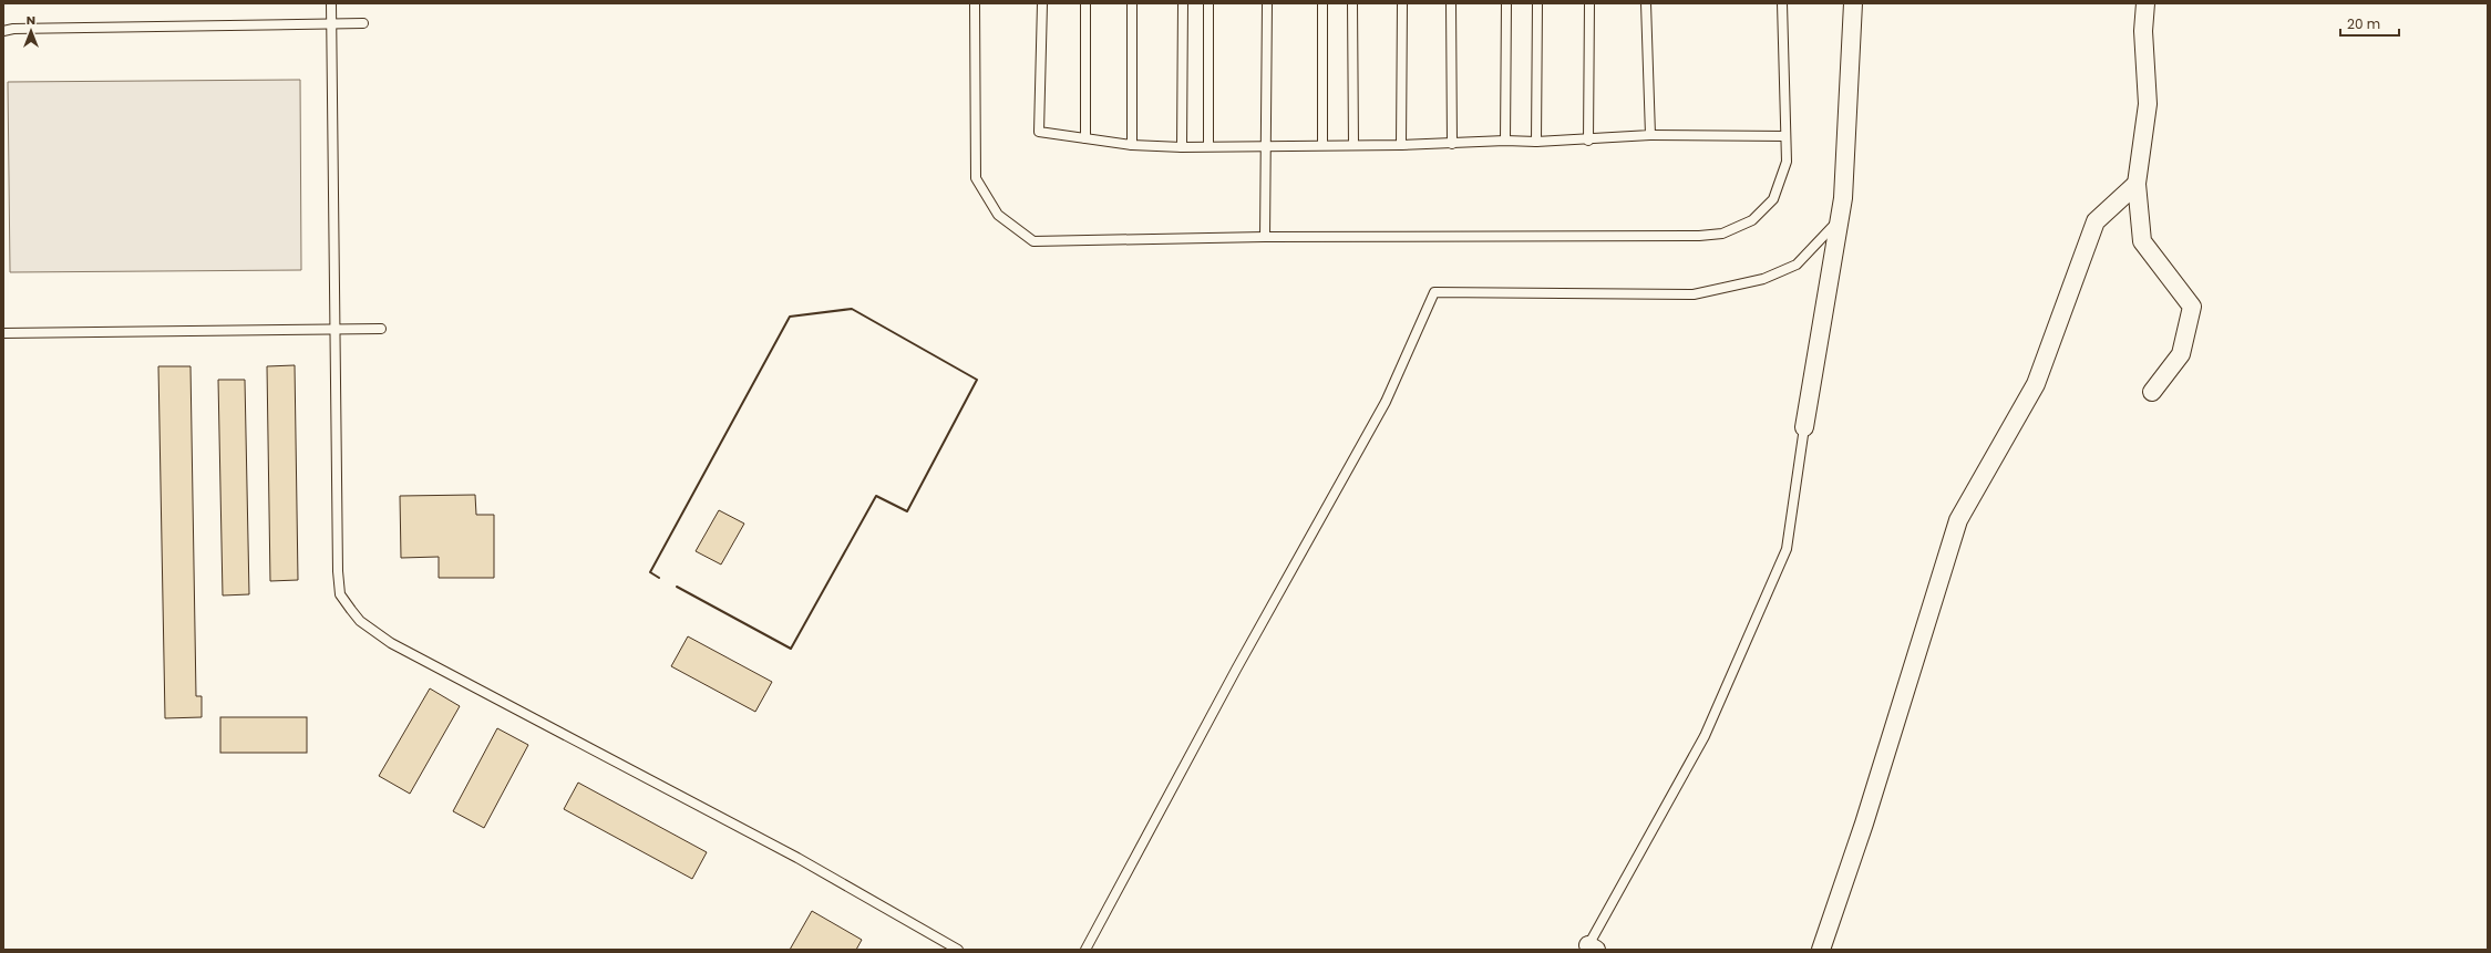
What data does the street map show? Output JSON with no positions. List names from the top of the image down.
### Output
{
  "scale_bar": "20 m",
  "north": "top"
}
